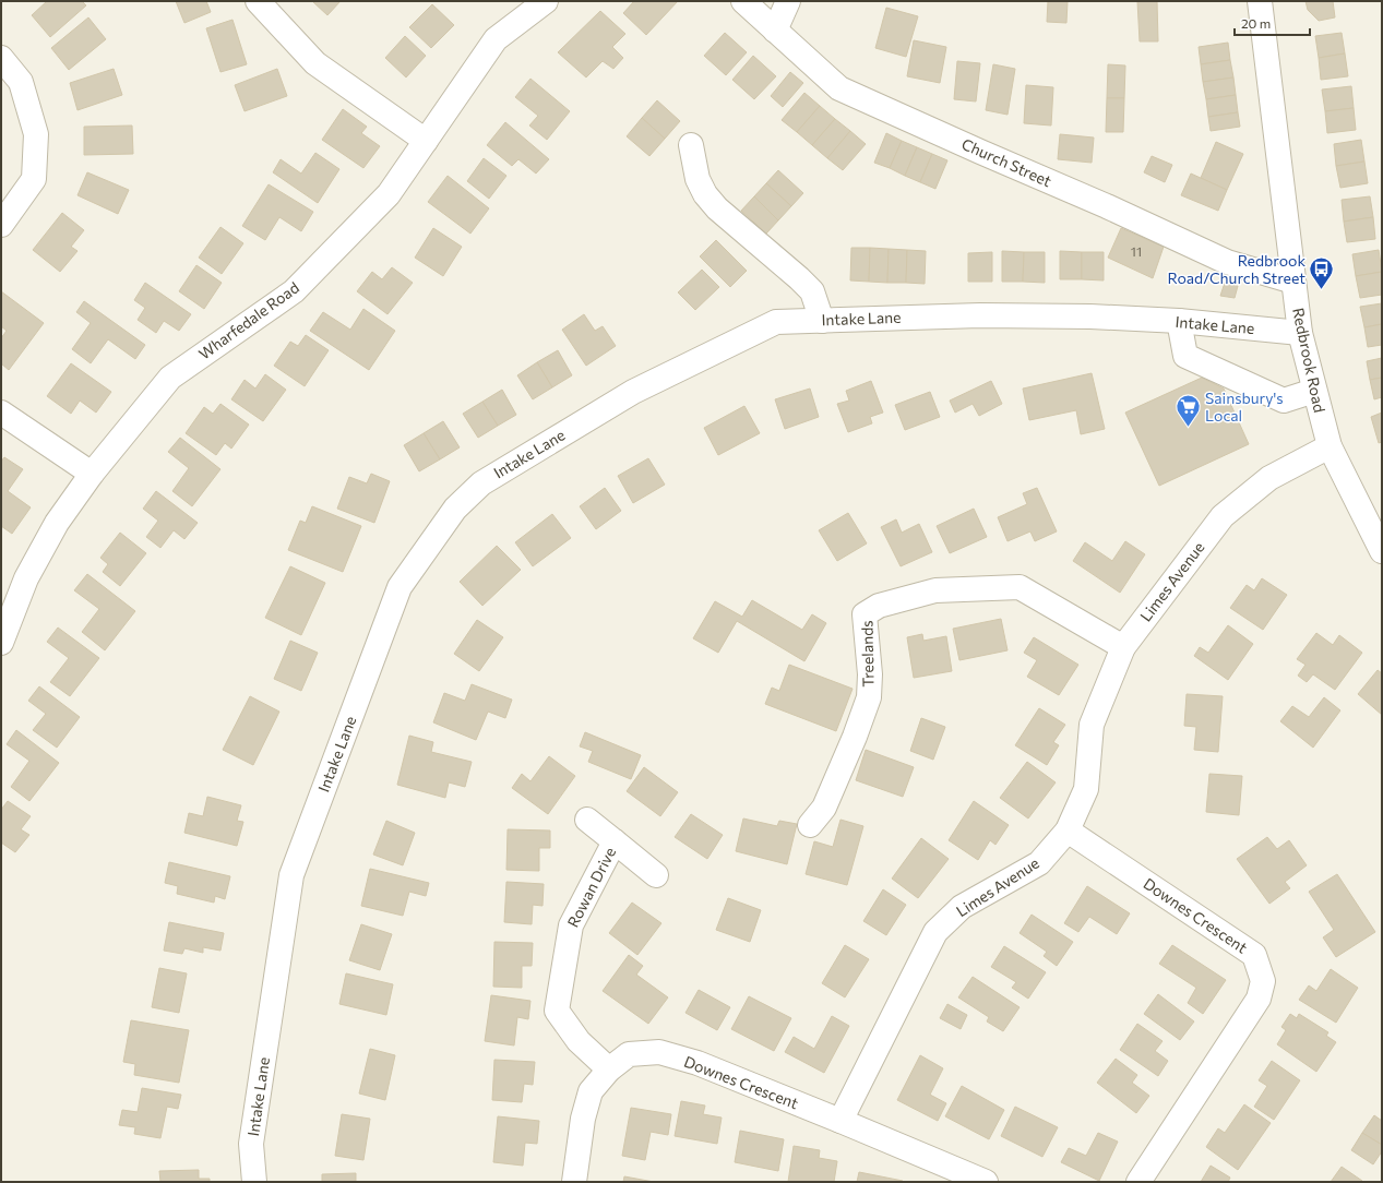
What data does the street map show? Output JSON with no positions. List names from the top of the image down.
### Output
{
  "streets": {
    "street": [
      "Church Street",
      "Intake Lane",
      "Wharfedale Road",
      "Redbrook Road",
      "Limes Avenue",
      "Treelands",
      "Rowan Drive",
      "Downes Crescent"
    ]
  },
  "crossings": [
    ["Church Street", "Redbrook Road"],
    ["Intake Lane", "Redbrook Road"],
    ["Redbrook Road", "Limes Avenue"],
    ["Limes Avenue", "Treelands"],
    ["Limes Avenue", "Downes Crescent"],
    ["Rowan Drive", "Downes Crescent"]
  ],
  "places": {
    "bus stop": ["Redbrook Road/Church Street"],
    "supermarket": ["Sainsbury's Local"]
  },
  "house_numbers": ["11"],
  "scale_bar": "20 m"
}
